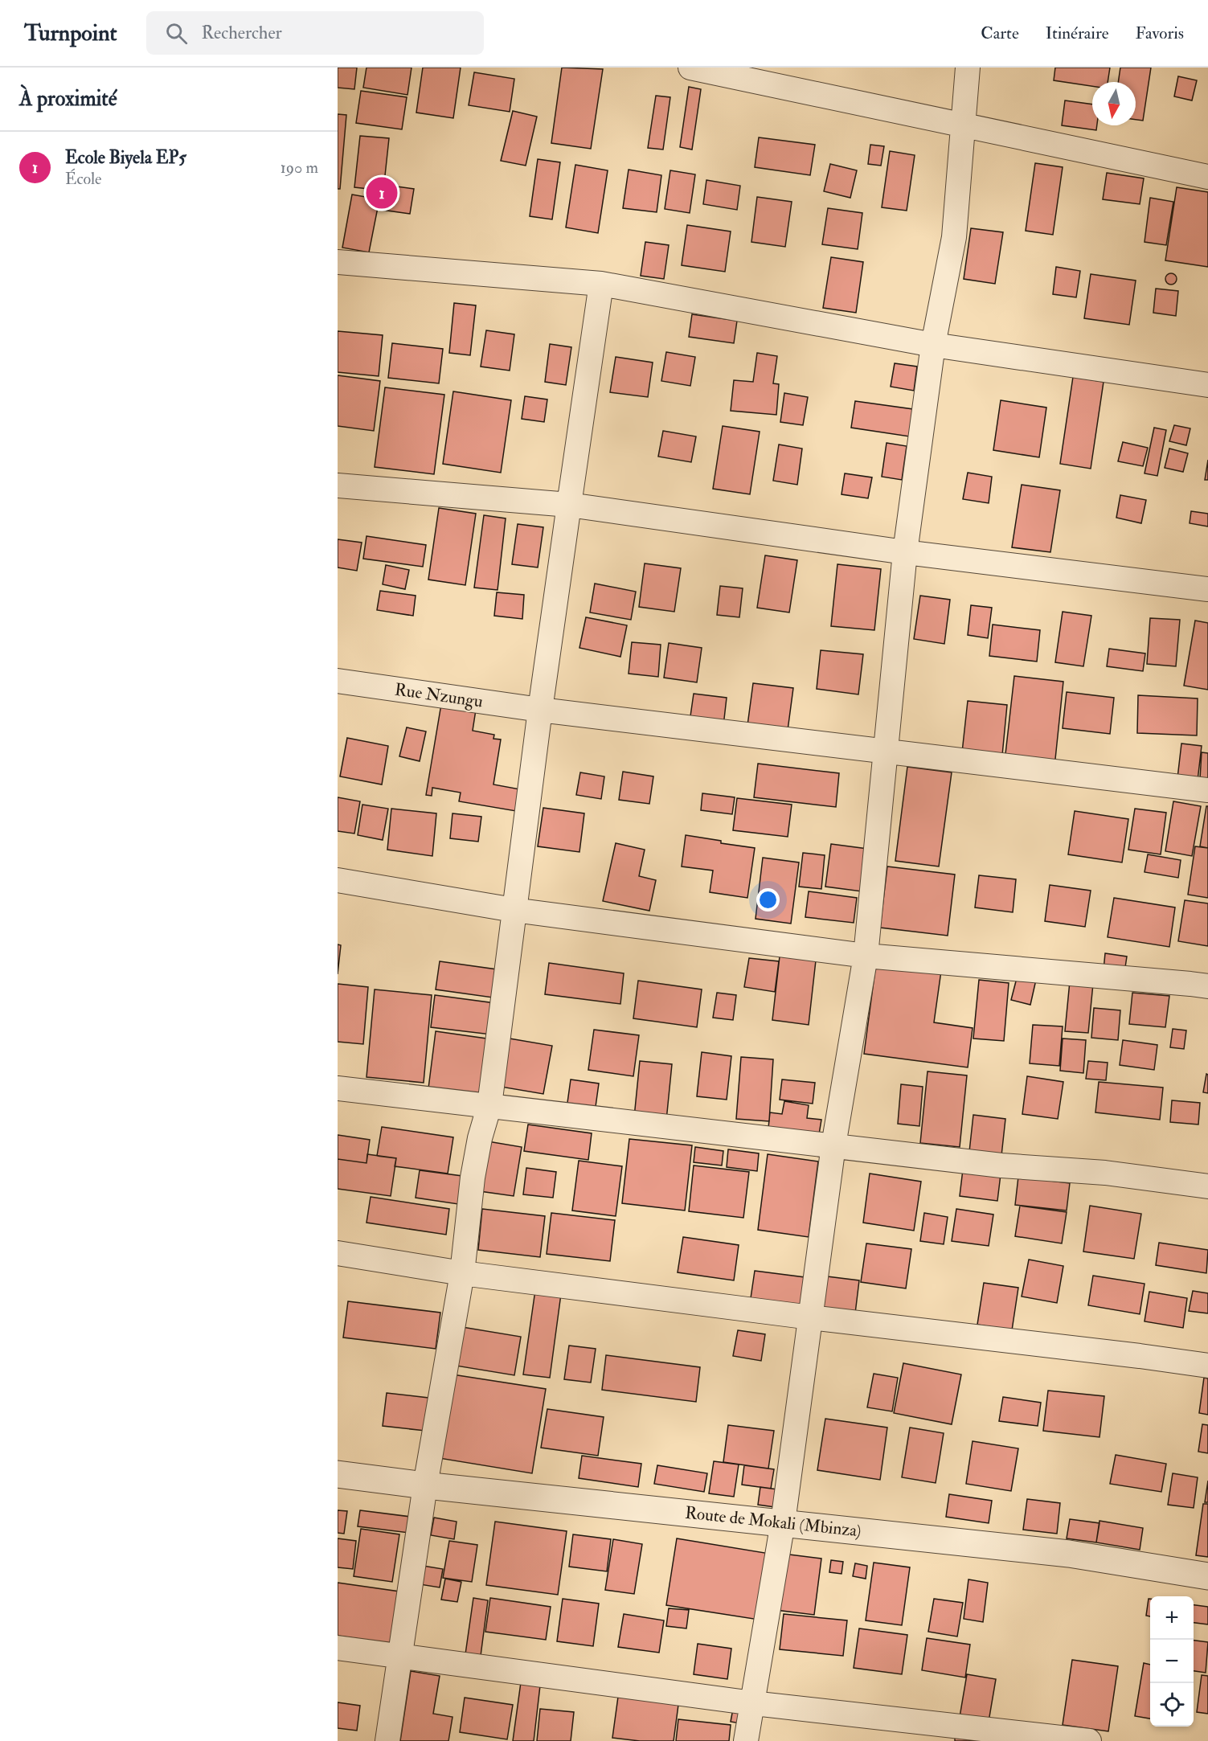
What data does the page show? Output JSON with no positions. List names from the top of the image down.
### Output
{
  "streets": {
    "street": ["Rue Nzungu", "Route de Mokali (Mbinza)"]
  },
  "north": "bottom",
  "page": {
    "header": "Turnpoint",
    "search": "Rechercher",
    "nav": ["Carte", "Itinéraire", "Favoris"],
    "heading": "À proximité",
    "list": [
      {
        "mark": "1",
        "name": "Ecole Biyela EP5",
        "note": "École",
        "value": "190 m"
      }
    ],
    "pins": "1",
    "map_buttons": ["+", "−"]
  }
}
